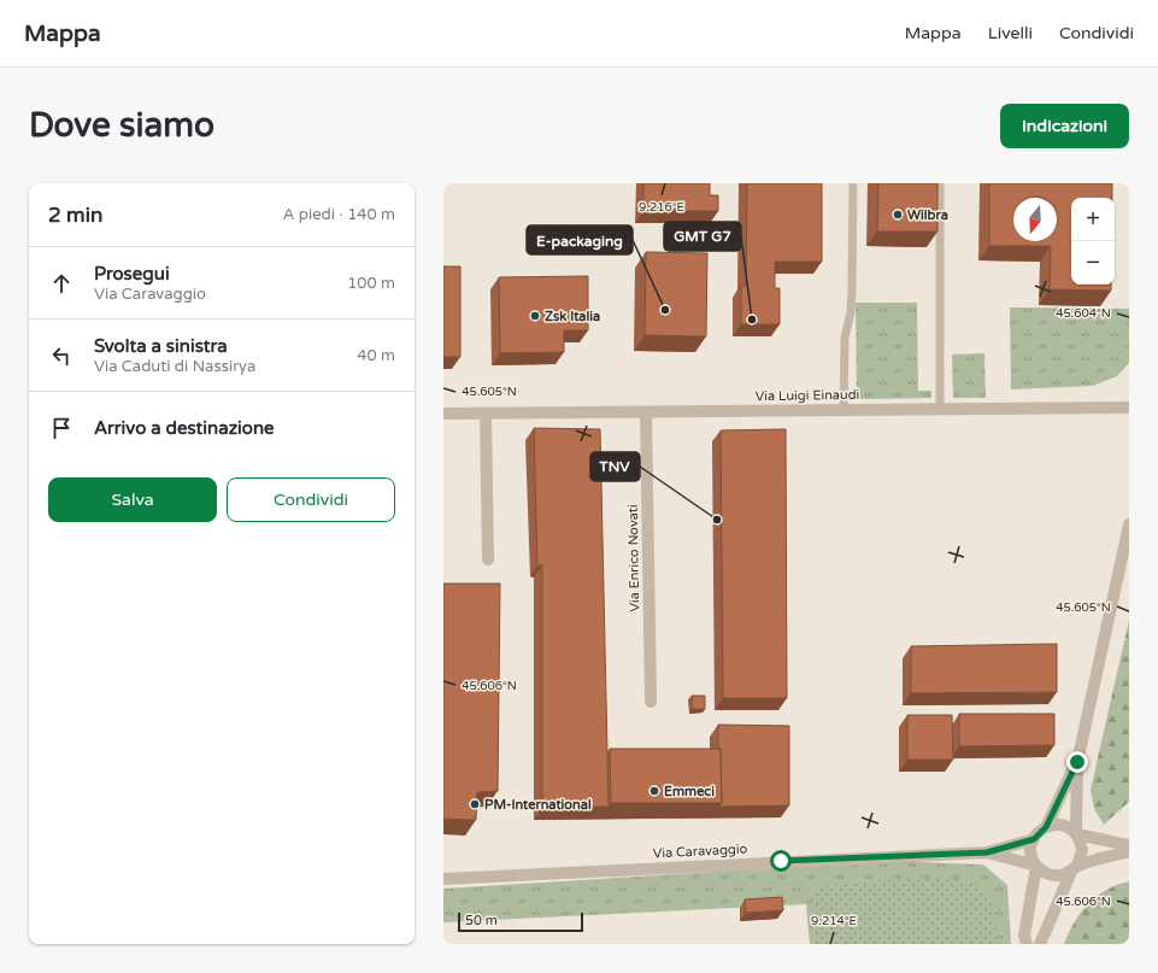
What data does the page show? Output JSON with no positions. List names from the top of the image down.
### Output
{
  "streets": {
    "street": ["Via Luigi Einaudi", "Via Enrico Novati", "Via Caravaggio"]
  },
  "crossings": [
    ["Via Luigi Einaudi", "Via Enrico Novati"]
  ],
  "places": [
    "Wilbra",
    "E-packaging",
    "Zsk Italia",
    "GMT G7",
    "TNV",
    "Emmeci",
    "PM-International"
  ],
  "scale_bar": "50 m",
  "north": "bottom",
  "page": {
    "header": "Mappa",
    "nav": ["Mappa", "Livelli", "Condividi"],
    "buttons": [
      "Indicazioni",
      ["Salva", "Condividi"]
    ],
    "title": "Dove siamo",
    "heading": ["2 min", "A piedi · 140 m"],
    "map_buttons": ["+", "−"],
    "list": [
      ["Prosegui", "Via Caravaggio", "100 m"],
      ["Svolta a sinistra", "Via Caduti di Nassirya", "40 m"],
      "Arrivo a destinazione"
    ],
    "scale": "50 m"
  },
  "coordinates": [
    "9.216°E",
    "45.604°N",
    "45.605°N",
    "45.606°N",
    "9.214°E"
  ]
}
